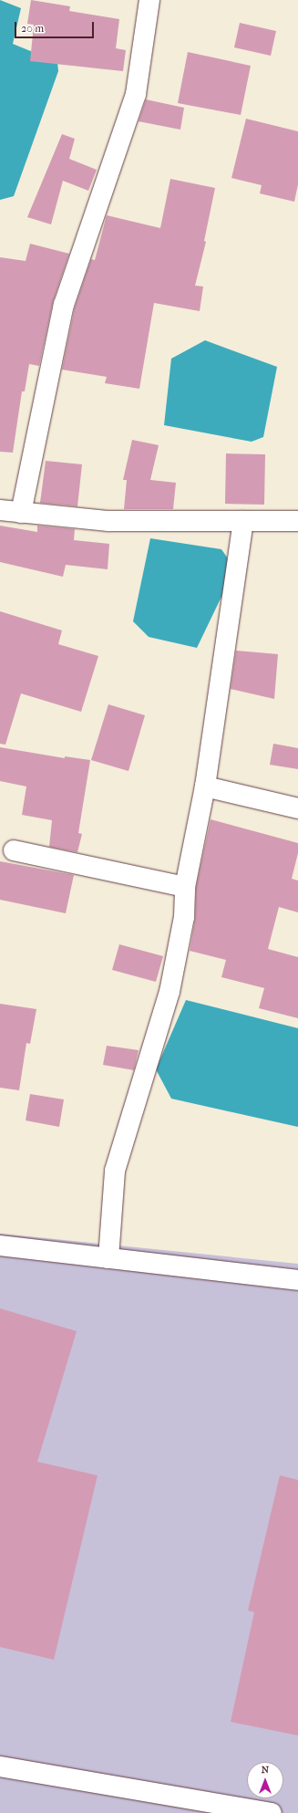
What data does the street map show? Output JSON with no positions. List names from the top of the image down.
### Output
{
  "scale_bar": "20 m",
  "north": "top"
}
